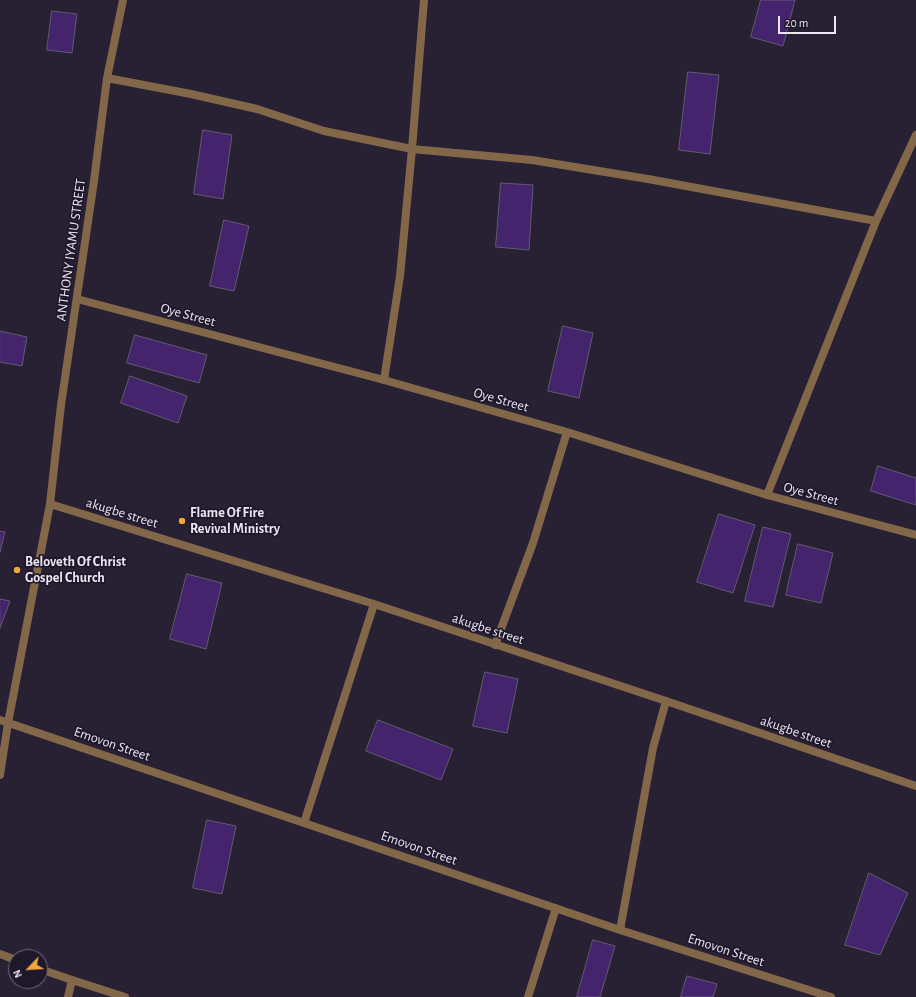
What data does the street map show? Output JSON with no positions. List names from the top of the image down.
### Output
{
  "streets": {
    "street": [
      "ANTHONY IYAMU STREET",
      "Oye Street",
      "akugbe street",
      "Emovon Street"
    ]
  },
  "crossings": [
    ["ANTHONY IYAMU STREET", "Oye Street"],
    ["ANTHONY IYAMU STREET", "akugbe street"]
  ],
  "places": ["Flame Of Fire Revival Ministry", "Beloveth Of Christ Gospel Church"],
  "scale_bar": "20 m",
  "north": "bottom left"
}
